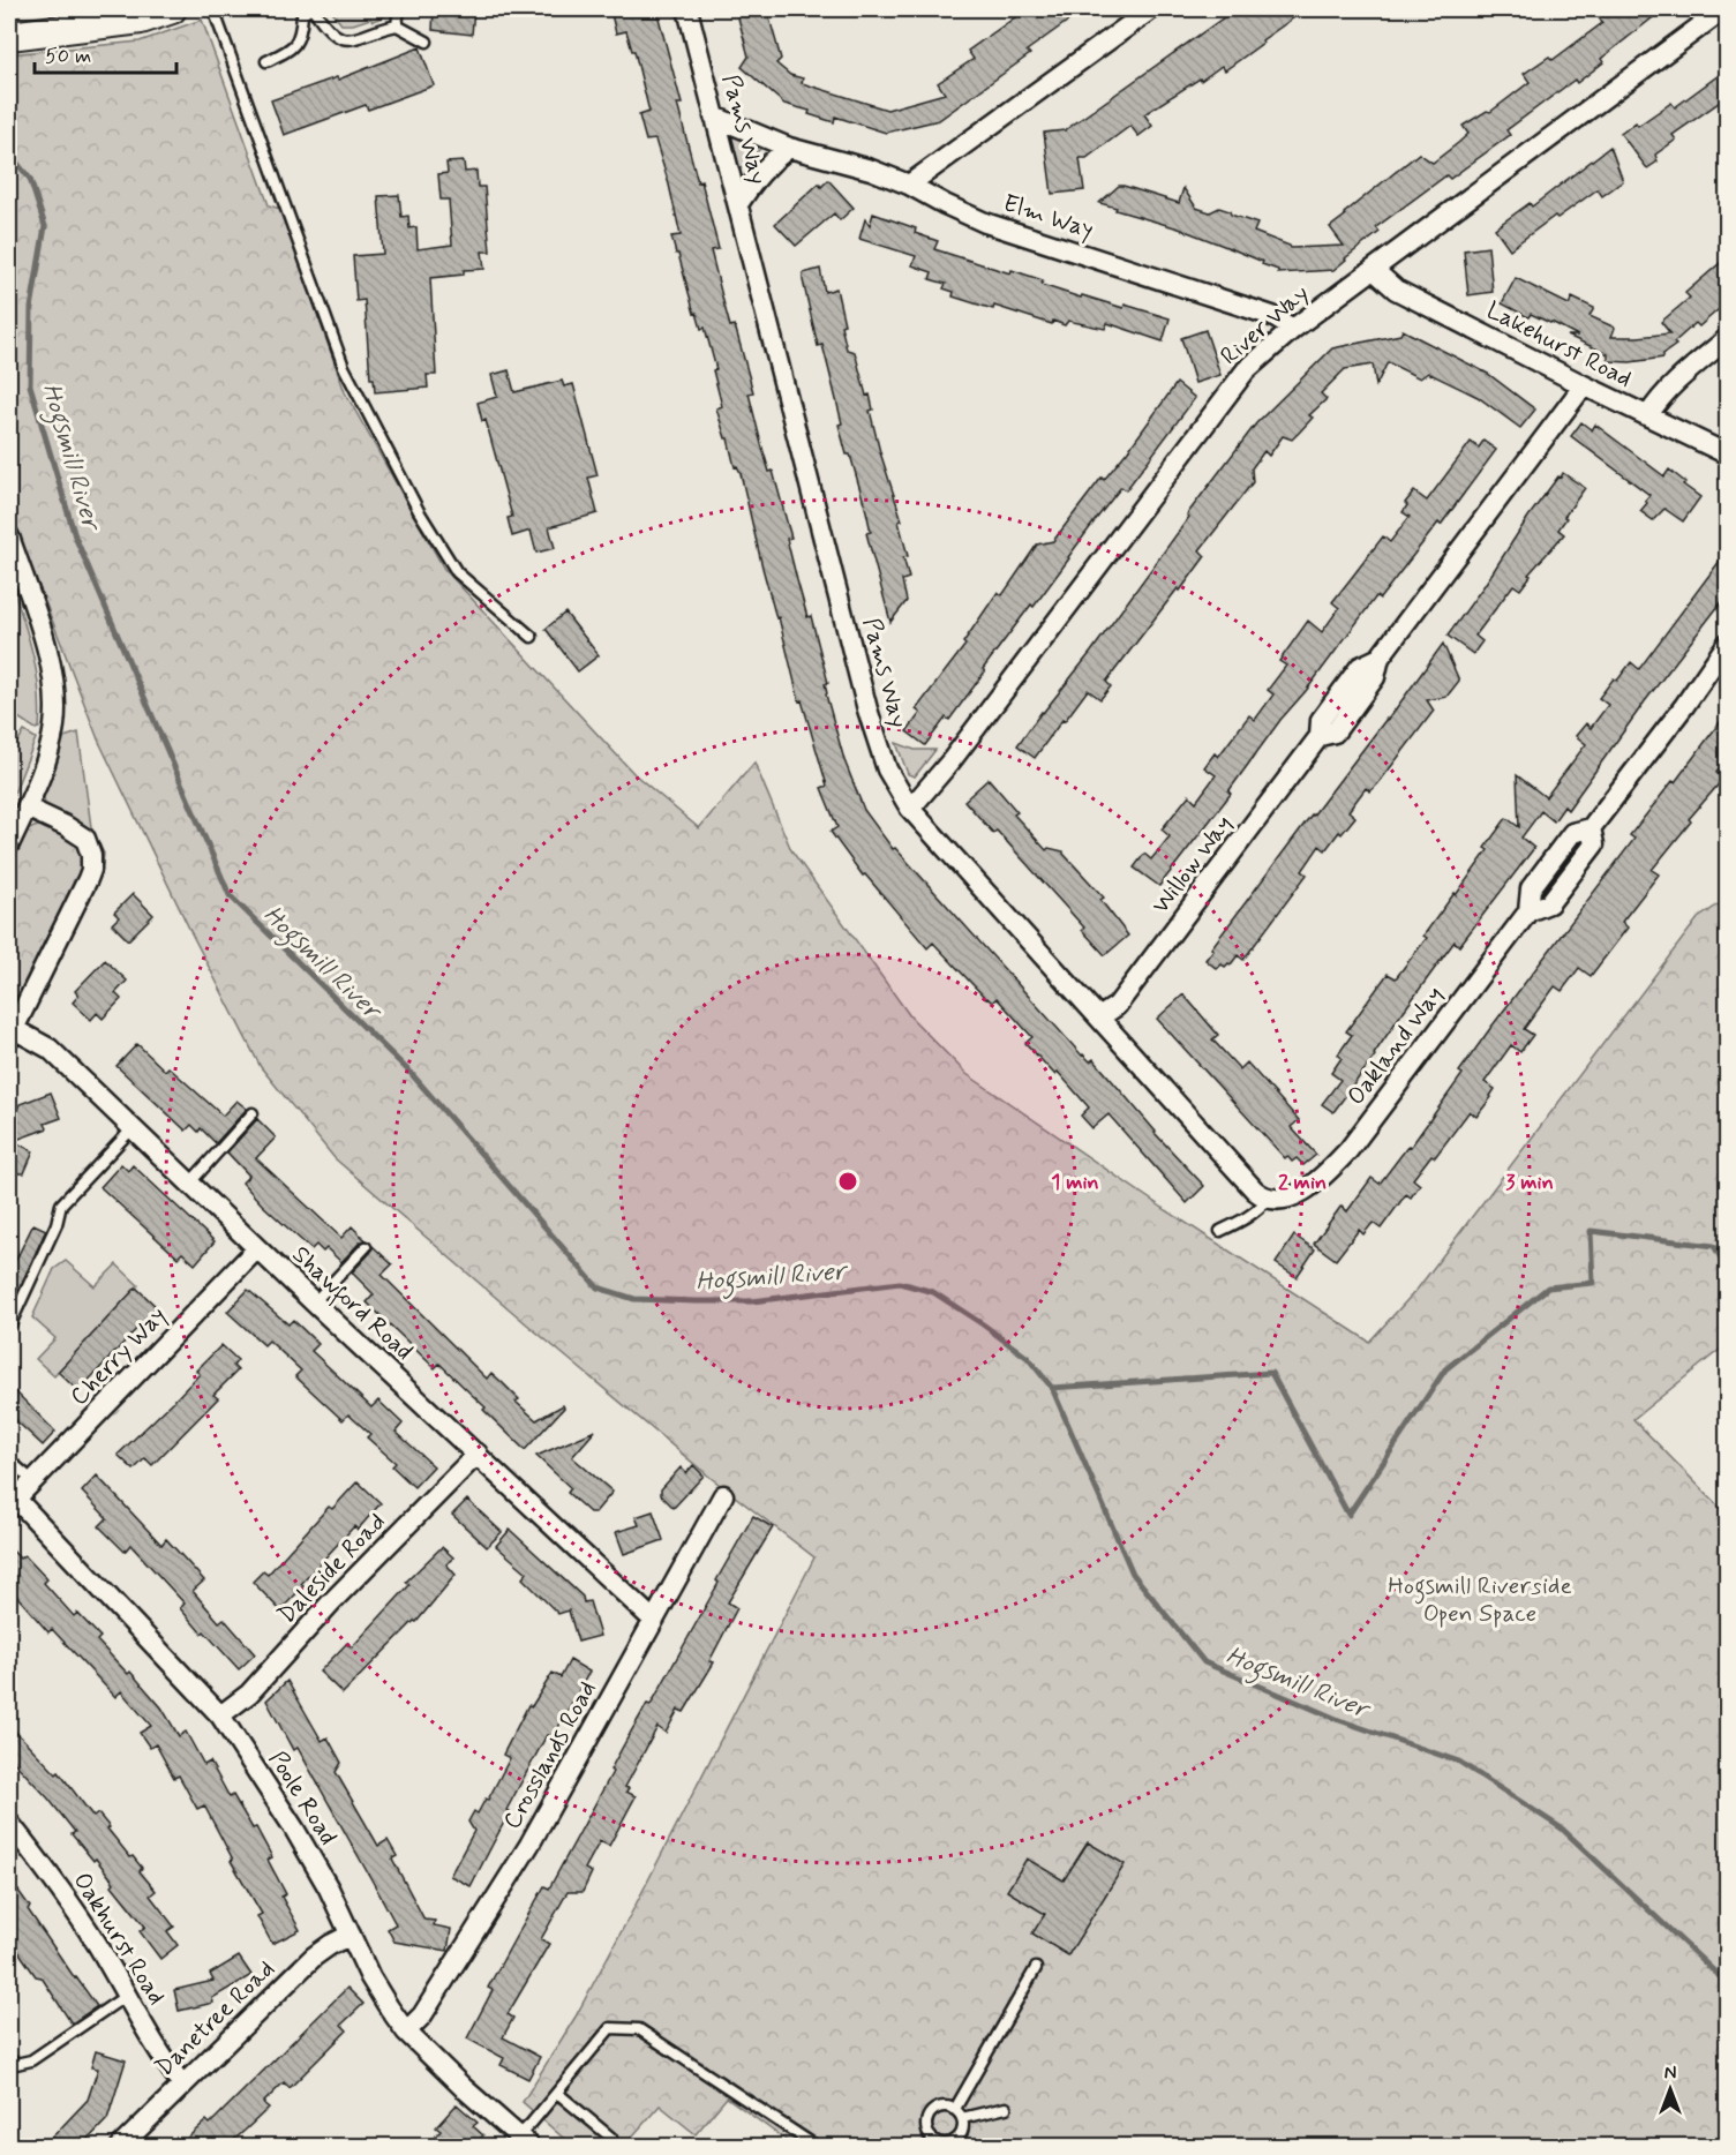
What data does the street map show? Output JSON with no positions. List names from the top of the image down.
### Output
{
  "streets": {
    "street": [
      "Pams Way",
      "Elm Way",
      "River Way",
      "Lakehurst Road",
      "Willow Way",
      "Oakland Way",
      "Shawford Road",
      "Cherry Way",
      "Daleside Road",
      "Crosslands Road",
      "Poole Road",
      "Oakhurst Road",
      "Danetree Road"
    ]
  },
  "crossings": [
    ["Pams Way", "Elm Way"],
    ["Pams Way", "River Way"],
    ["Pams Way", "Willow Way"],
    ["Pams Way", "Oakland Way"],
    ["Elm Way", "River Way"],
    ["River Way", "Lakehurst Road"],
    ["Lakehurst Road", "Willow Way"],
    ["Shawford Road", "Cherry Way"],
    ["Shawford Road", "Daleside Road"],
    ["Shawford Road", "Crosslands Road"],
    ["Cherry Way", "Poole Road"],
    ["Daleside Road", "Poole Road"],
    ["Crosslands Road", "Poole Road"],
    ["Poole Road", "Danetree Road"],
    ["Oakhurst Road", "Danetree Road"]
  ],
  "water": ["Hogsmill River"],
  "parks": ["Hogsmill Riverside Open Space"],
  "scale_bar": "50 m",
  "north": "top",
  "rings": ["1 min", "2 min", "3 min"]
}
